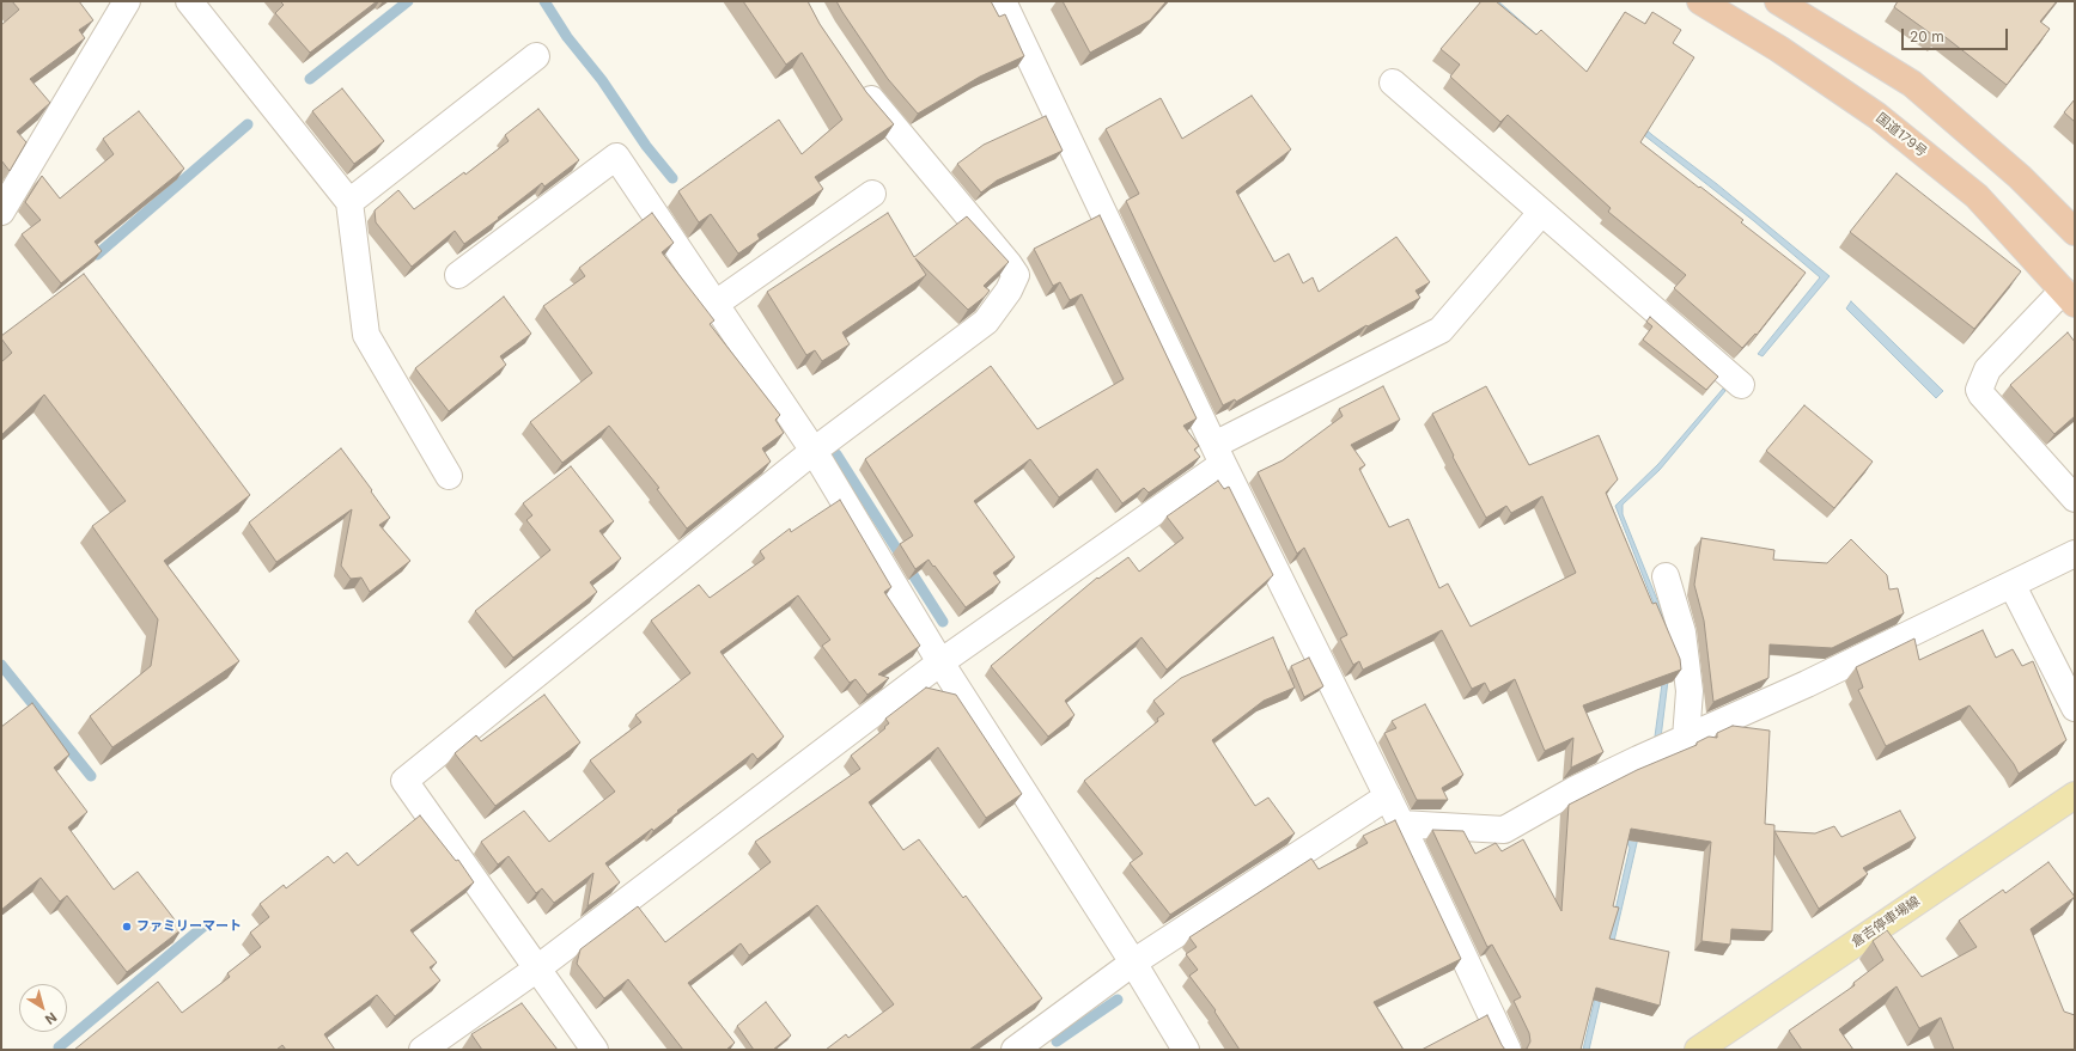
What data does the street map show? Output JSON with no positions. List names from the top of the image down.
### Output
{
  "streets": {
    "highway": ["国道179号"],
    "main road": ["倉吉停車場線"]
  },
  "places": ["ファミリーマート"],
  "scale_bar": "20 m",
  "north": "bottom right"
}
